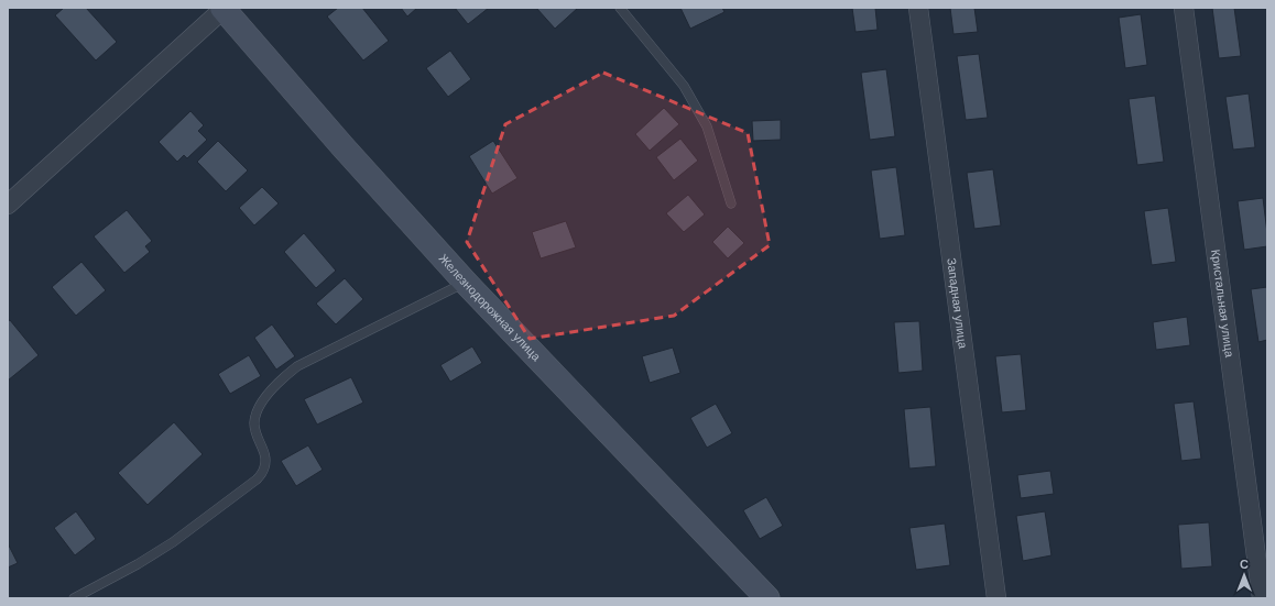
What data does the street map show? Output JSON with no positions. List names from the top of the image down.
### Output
{
  "streets": {
    "main road": ["Железнодорожная улица"],
    "street": ["Западная улица", "Кристальная улица"]
  },
  "north": "top"
}
